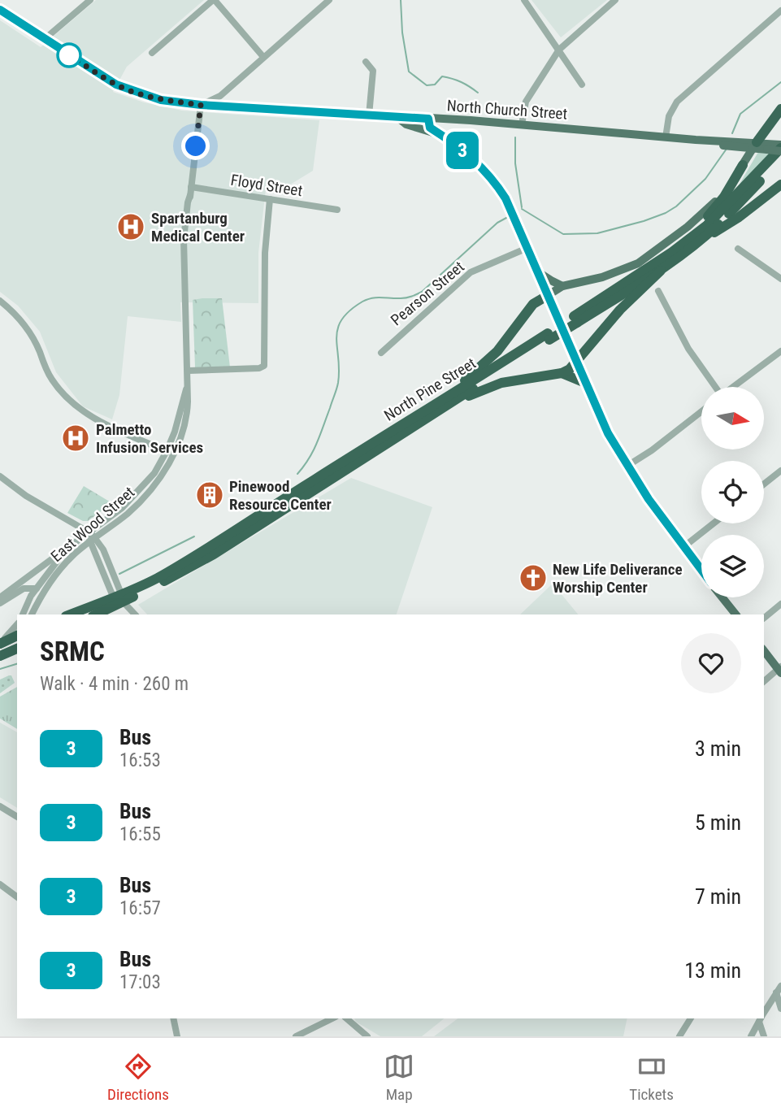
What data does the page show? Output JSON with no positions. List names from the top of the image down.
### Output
{
  "streets": {
    "highway": ["North Pine Street"],
    "main road": ["North Church Street"],
    "street": ["Floyd Street", "Pearson Street", "East Wood Street"]
  },
  "crossings": [
    ["North Church Street", "North Pine Street"],
    ["North Church Street", "East Wood Street"],
    ["Floyd Street", "East Wood Street"]
  ],
  "places": {
    "hospital": ["Spartanburg Medical Center", "Palmetto Infusion Services"],
    "building": ["Pinewood Resource Center"],
    "church": ["New Life Deliverance Worship Center"]
  },
  "lines": ["bus line 3"],
  "north": "right",
  "page": {
    "on_map": "3",
    "heading": ["SRMC", "Walk · 4 min · 260 m"],
    "list": [
      {
        "mark": "3",
        "name": "Bus",
        "note": "16:53",
        "value": "3 min"
      },
      {
        "mark": "3",
        "name": "Bus",
        "note": "16:55",
        "value": "5 min"
      },
      {
        "mark": "3",
        "name": "Bus",
        "note": "16:57",
        "value": "7 min"
      },
      {
        "mark": "3",
        "name": "Bus",
        "note": "17:03",
        "value": "13 min"
      }
    ],
    "tabs": ["Directions", "Map", "Tickets"]
  }
}
